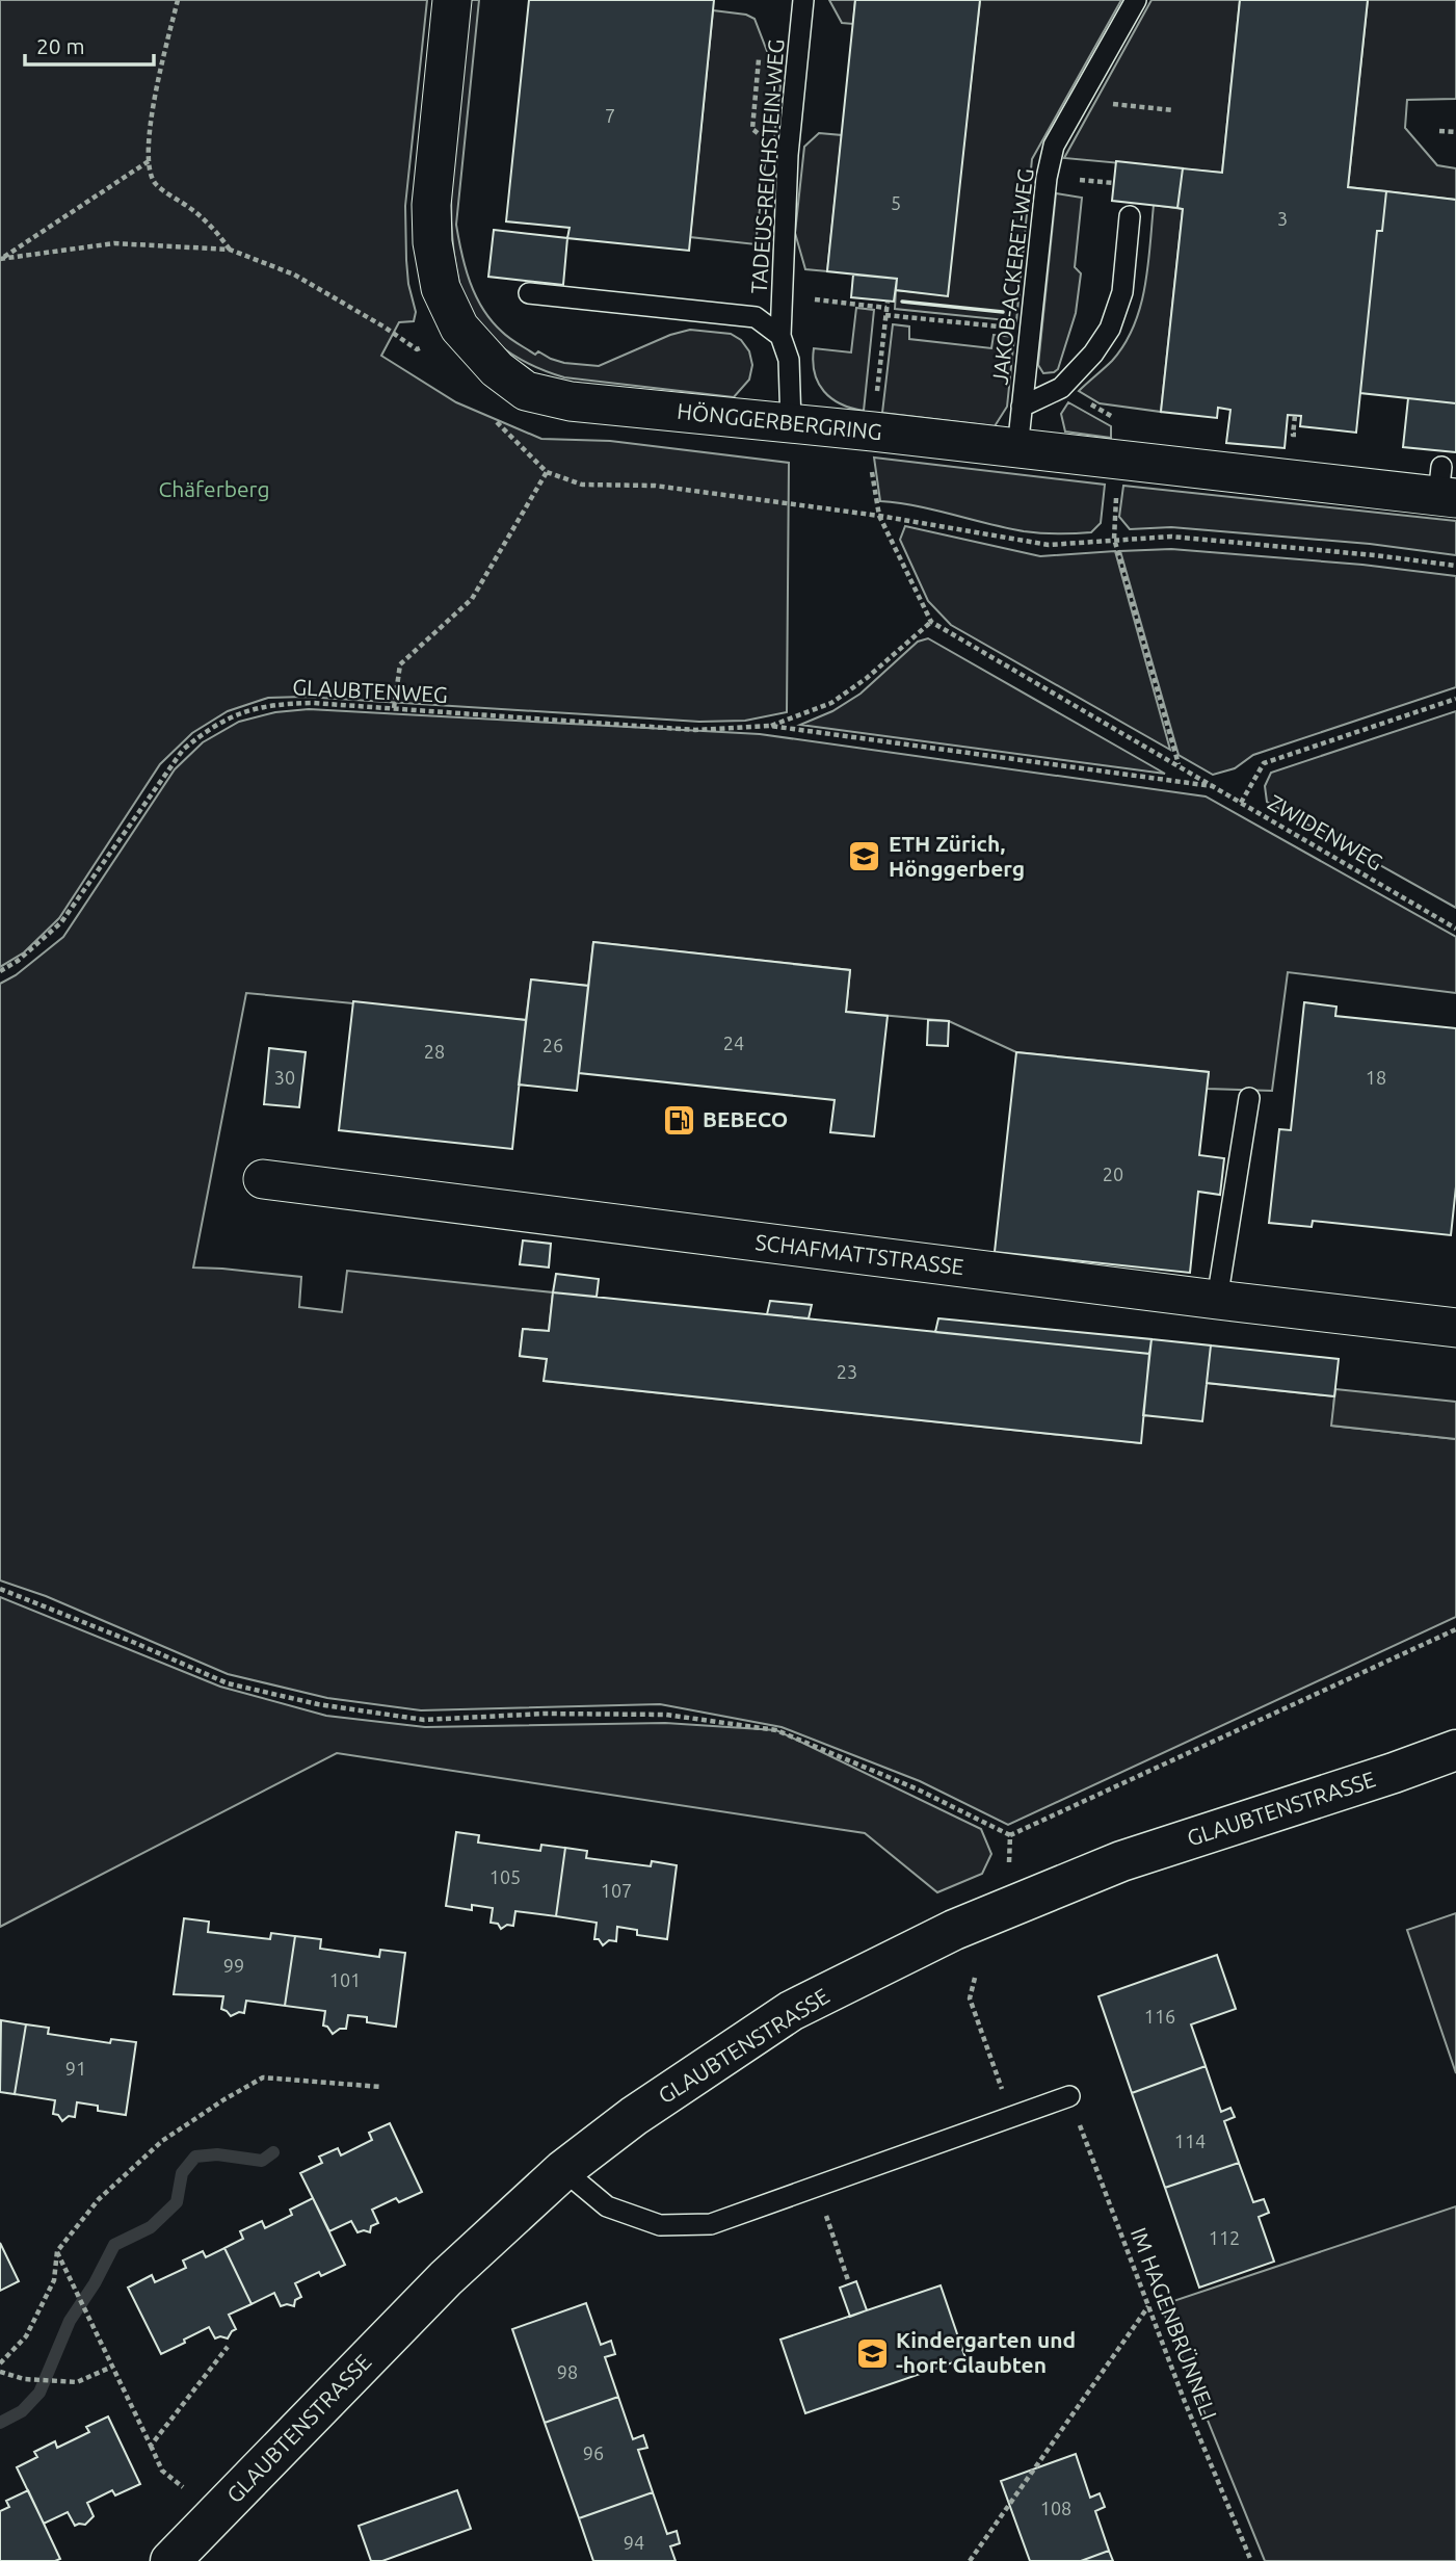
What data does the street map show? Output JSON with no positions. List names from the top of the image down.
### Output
{
  "streets": {
    "street": ["HÖNGGERBERGRING", "SCHAFMATTSTRASSE", "GLAUBTENSTRASSE"],
    "lane": ["TADEUS-REICHSTEIN-WEG", "JAKOB-ACKERET-WEG"],
    "path": ["GLAUBTENWEG", "ZWIDENWEG", "IM HAGENBRÜNNELI"]
  },
  "crossings": [
    ["TADEUS-REICHSTEIN-WEG", "HÖNGGERBERGRING"],
    ["JAKOB-ACKERET-WEG", "HÖNGGERBERGRING"]
  ],
  "parks": ["Chäferberg"],
  "places": {
    "school or university": ["ETH Zürich, Hönggerberg", "Kindergarten und -hort Glaubten"],
    "fuel station": ["BEBECO"]
  },
  "house_numbers": [
    "7",
    "5",
    "3",
    "24",
    "26",
    "28",
    "30",
    "18",
    "20",
    "23",
    "105",
    "107",
    "99",
    "101",
    "116",
    "91",
    "114",
    "112",
    "98",
    "96",
    "108",
    "94"
  ],
  "scale_bar": "20 m"
}
